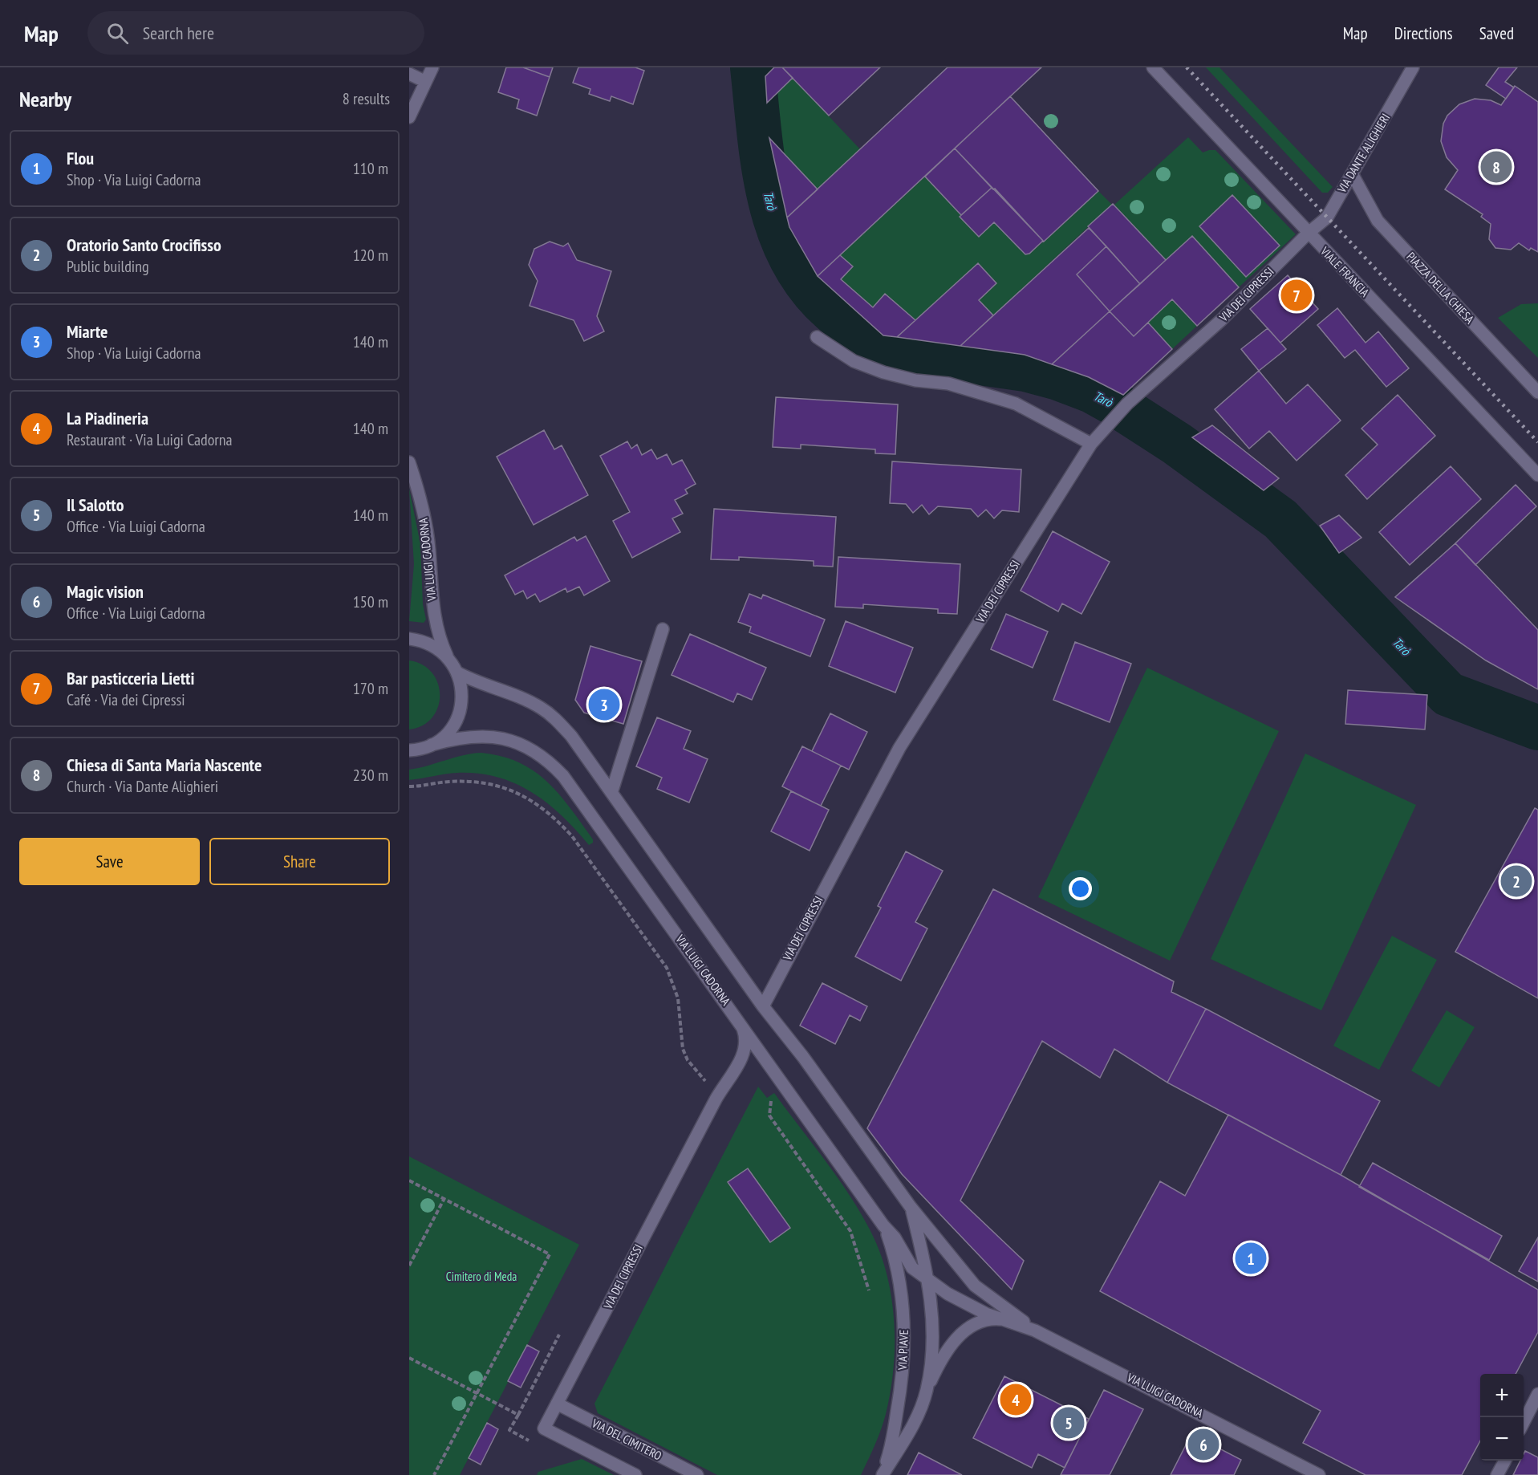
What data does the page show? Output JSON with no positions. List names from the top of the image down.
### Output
{
  "streets": {
    "street": [
      "VIA DANTE ALIGHIERI",
      "VIALE FRANCIA",
      "PIAZZA DELLA CHIESA",
      "VIA DEI CIPRESSI",
      "VIA LUIGI CADORNA",
      "VIA PIAVE",
      "VIA DEL CIMITERO"
    ]
  },
  "crossings": [
    ["VIA DANTE ALIGHIERI", "VIALE FRANCIA"],
    ["VIA DANTE ALIGHIERI", "PIAZZA DELLA CHIESA"],
    ["VIA DANTE ALIGHIERI", "VIA DEI CIPRESSI"],
    ["VIALE FRANCIA", "VIA DEI CIPRESSI"],
    ["VIA DEI CIPRESSI", "VIA LUIGI CADORNA"],
    ["VIA DEI CIPRESSI", "VIA DEL CIMITERO"],
    ["VIA LUIGI CADORNA", "VIA PIAVE"]
  ],
  "water": ["Tarò"],
  "parks": ["Cimitero di Meda"],
  "page": {
    "header": "Map",
    "search": "Search here",
    "nav": ["Map", "Directions", "Saved"],
    "heading": ["Nearby", "8 results"],
    "list": [
      {
        "mark": "1",
        "name": "Flou",
        "note": "Shop · Via Luigi Cadorna",
        "value": "110 m"
      },
      {
        "mark": "2",
        "name": "Oratorio Santo Crocifisso",
        "note": "Public building",
        "value": "120 m"
      },
      {
        "mark": "3",
        "name": "Miarte",
        "note": "Shop · Via Luigi Cadorna",
        "value": "140 m"
      },
      {
        "mark": "4",
        "name": "La Piadineria",
        "note": "Restaurant · Via Luigi Cadorna",
        "value": "140 m"
      },
      {
        "mark": "5",
        "name": "Il Salotto",
        "note": "Office · Via Luigi Cadorna",
        "value": "140 m"
      },
      {
        "mark": "6",
        "name": "Magic vision",
        "note": "Office · Via Luigi Cadorna",
        "value": "150 m"
      },
      {
        "mark": "7",
        "name": "Bar pasticceria Lietti",
        "note": "Café · Via dei Cipressi",
        "value": "170 m"
      },
      {
        "mark": "8",
        "name": "Chiesa di Santa Maria Nascente",
        "note": "Church · Via Dante Alighieri",
        "value": "230 m"
      }
    ],
    "pins": [
      "8",
      "7",
      "3",
      "2",
      "1",
      "4",
      "5",
      "6"
    ],
    "buttons": ["Save", "Share"],
    "map_buttons": ["+", "−"]
  }
}
